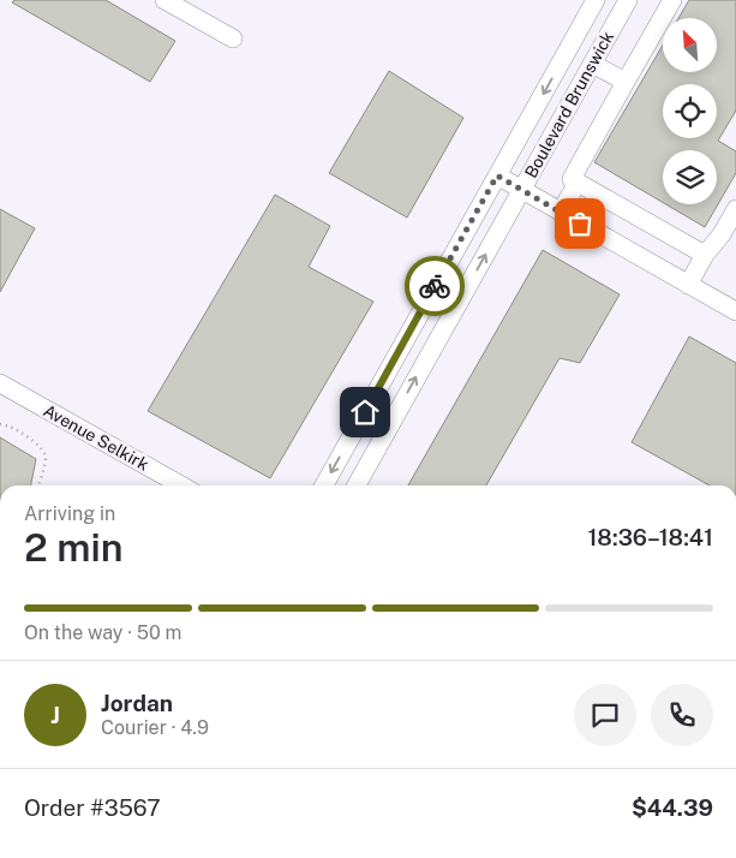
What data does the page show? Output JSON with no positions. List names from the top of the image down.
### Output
{
  "streets": {
    "street": ["Boulevard Brunswick", "Avenue Selkirk"]
  },
  "north": "top left",
  "page": {
    "heading": ["2 min", "Arriving in", "18:36–18:41"],
    "panel": [
      "Jordan",
      "Courier · 4.9",
      "Order #3567",
      "$44.39"
    ],
    "bar": "On the way · 50 m",
    "round": "J"
  }
}
